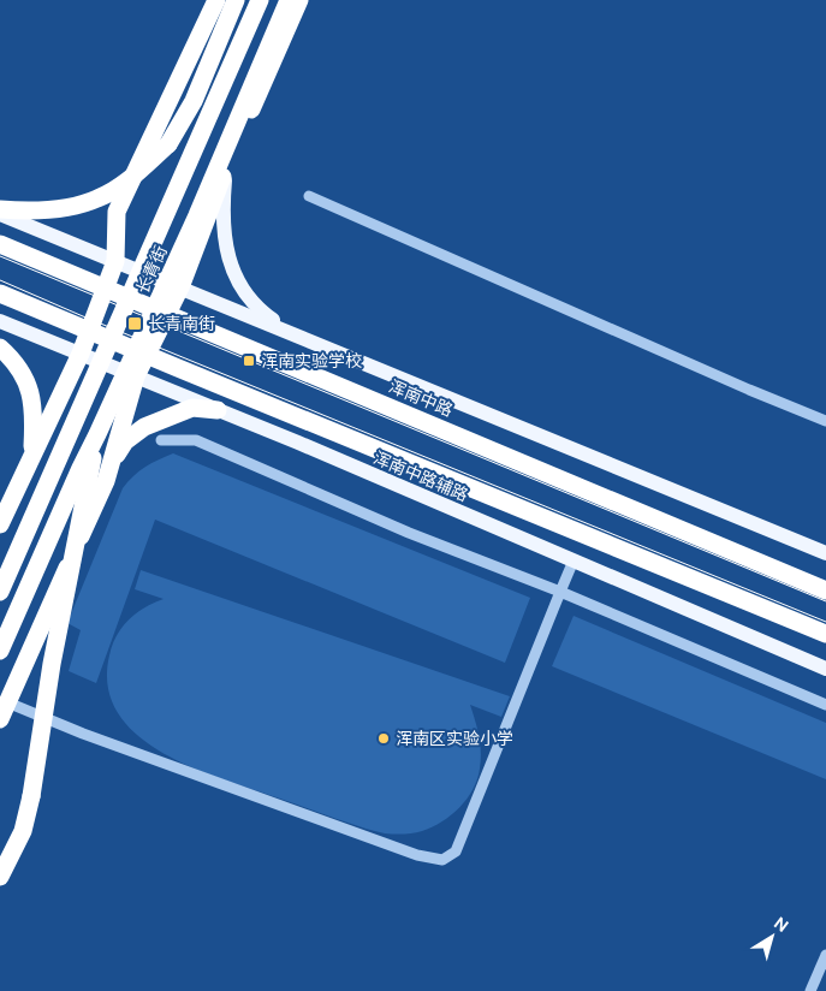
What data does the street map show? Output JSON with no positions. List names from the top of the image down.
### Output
{
  "streets": {
    "highway": ["长青街", "浑南中路"],
    "main road": ["浑南中路辅路"]
  },
  "places": {
    "transit": ["长青南街", "浑南实验学校"],
    "other": ["浑南区实验小学"]
  },
  "north": "top right"
}
